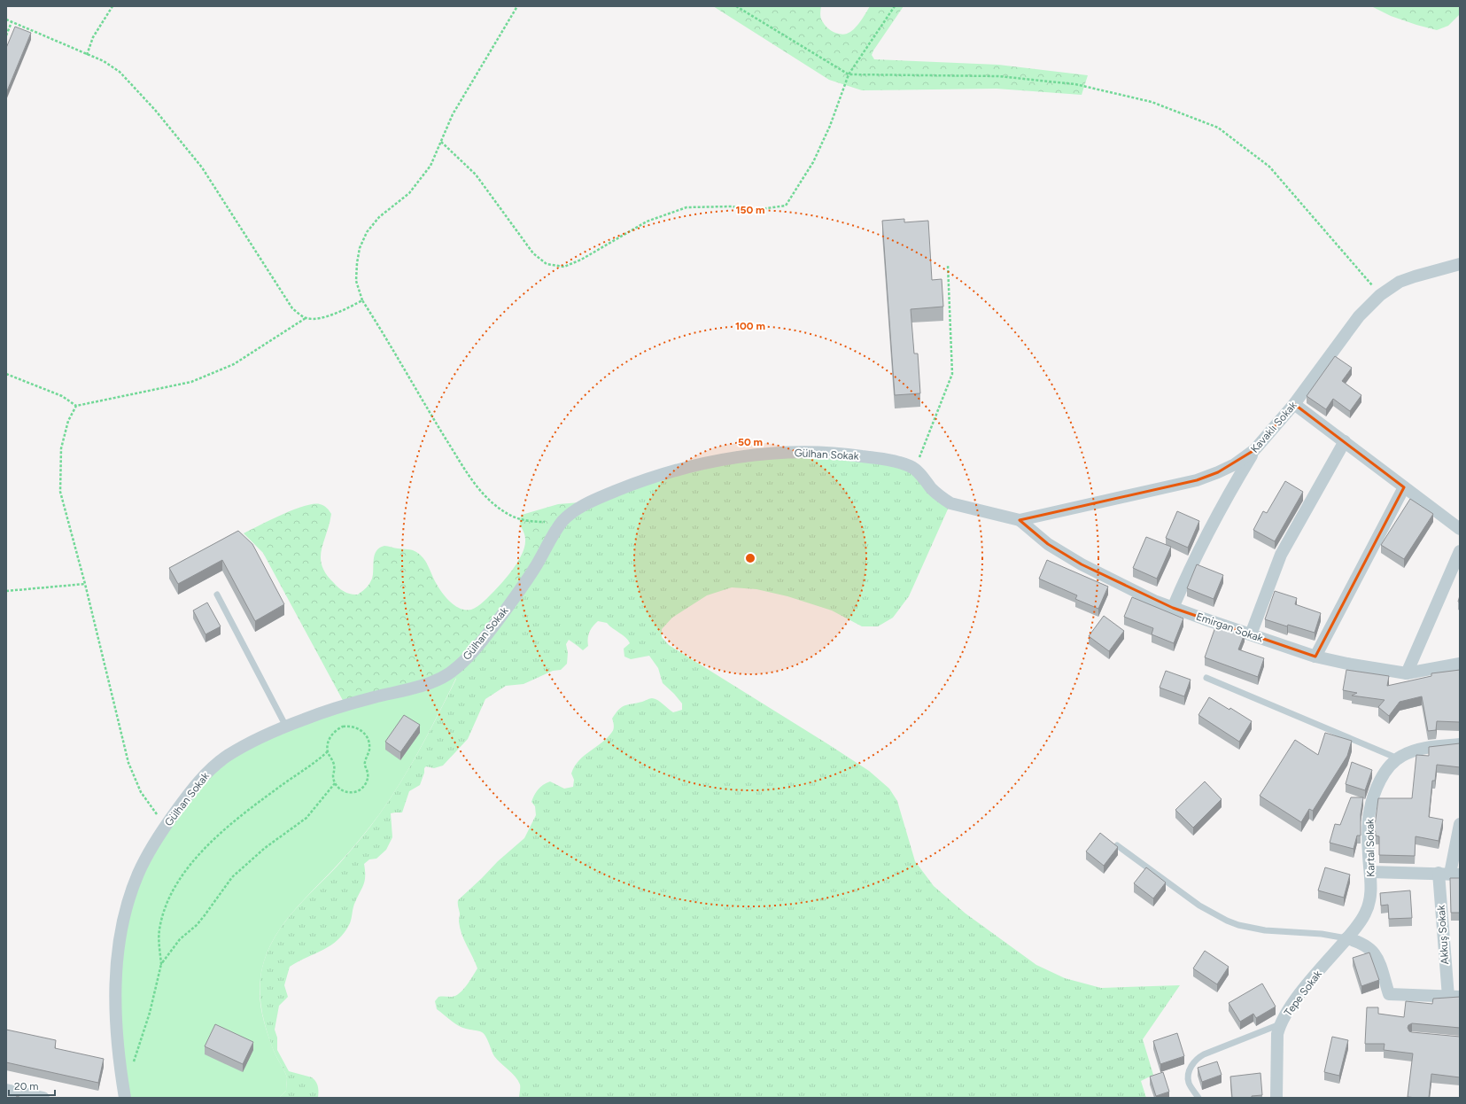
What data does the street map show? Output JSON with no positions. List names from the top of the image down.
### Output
{
  "streets": {
    "street": [
      "Kavaklı Sokak",
      "Gülhan Sokak",
      "Emirgan Sokak",
      "Kartal Sokak",
      "Akkuş Sokak",
      "Tepe Sokak"
    ]
  },
  "crossings": [
    ["Kavaklı Sokak", "Gülhan Sokak"],
    ["Kavaklı Sokak", "Emirgan Sokak"],
    ["Gülhan Sokak", "Emirgan Sokak"],
    ["Kartal Sokak", "Tepe Sokak"]
  ],
  "scale_bar": "20 m",
  "rings": ["150 m", "100 m", "50 m"]
}
